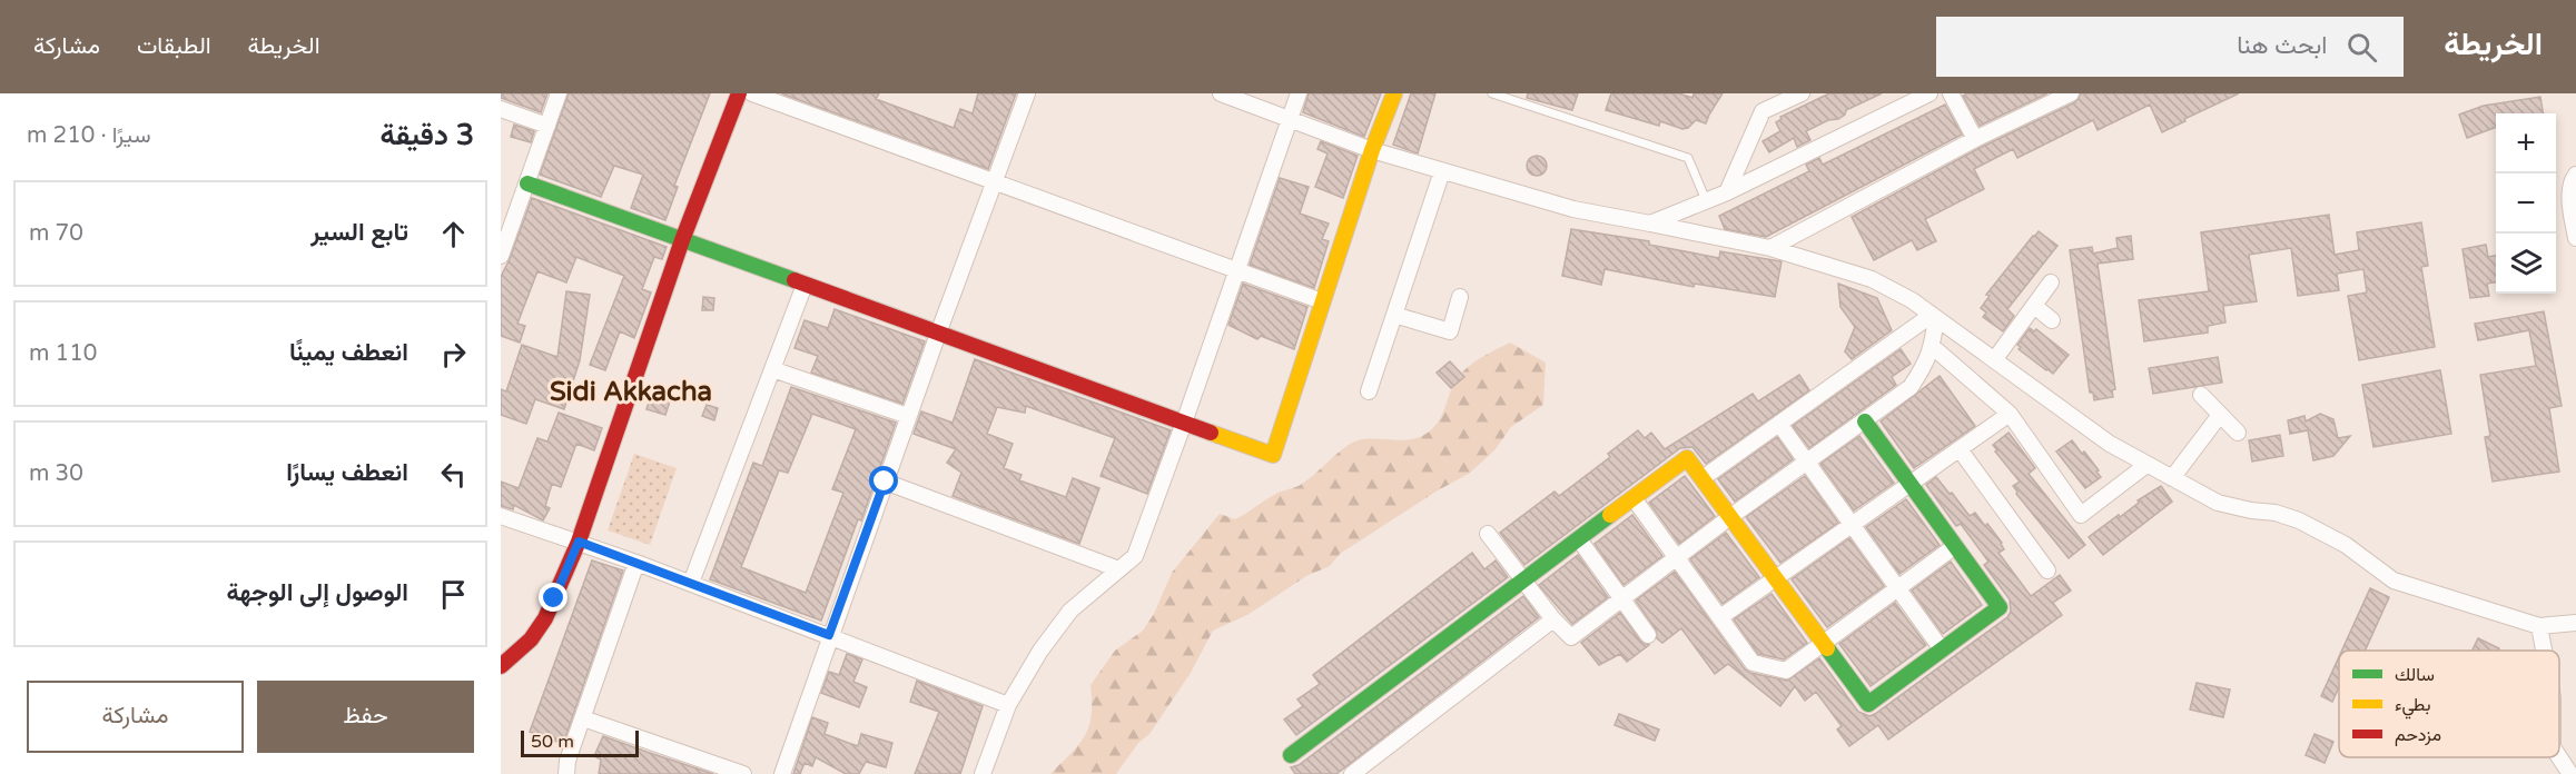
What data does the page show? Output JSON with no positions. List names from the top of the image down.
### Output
{
  "districts": ["Sidi Akkacha"],
  "legend": ["سالك", "بطيء", "مزدحم"],
  "scale_bar": "50 m",
  "page": {
    "header": "الخريطة",
    "search": "ابحث هنا",
    "nav": ["الخريطة", "الطبقات", "مشاركة"],
    "heading": ["3 دقيقة", "سيرًا · 210 m"],
    "map_buttons": ["+", "−"],
    "list": [
      ["تابع السير", "70 m"],
      ["انعطف يمينًا", "110 m"],
      ["انعطف يسارًا", "30 m"],
      "الوصول إلى الوجهة"
    ],
    "buttons": ["حفظ", "مشاركة"],
    "scale": "50 m"
  }
}
